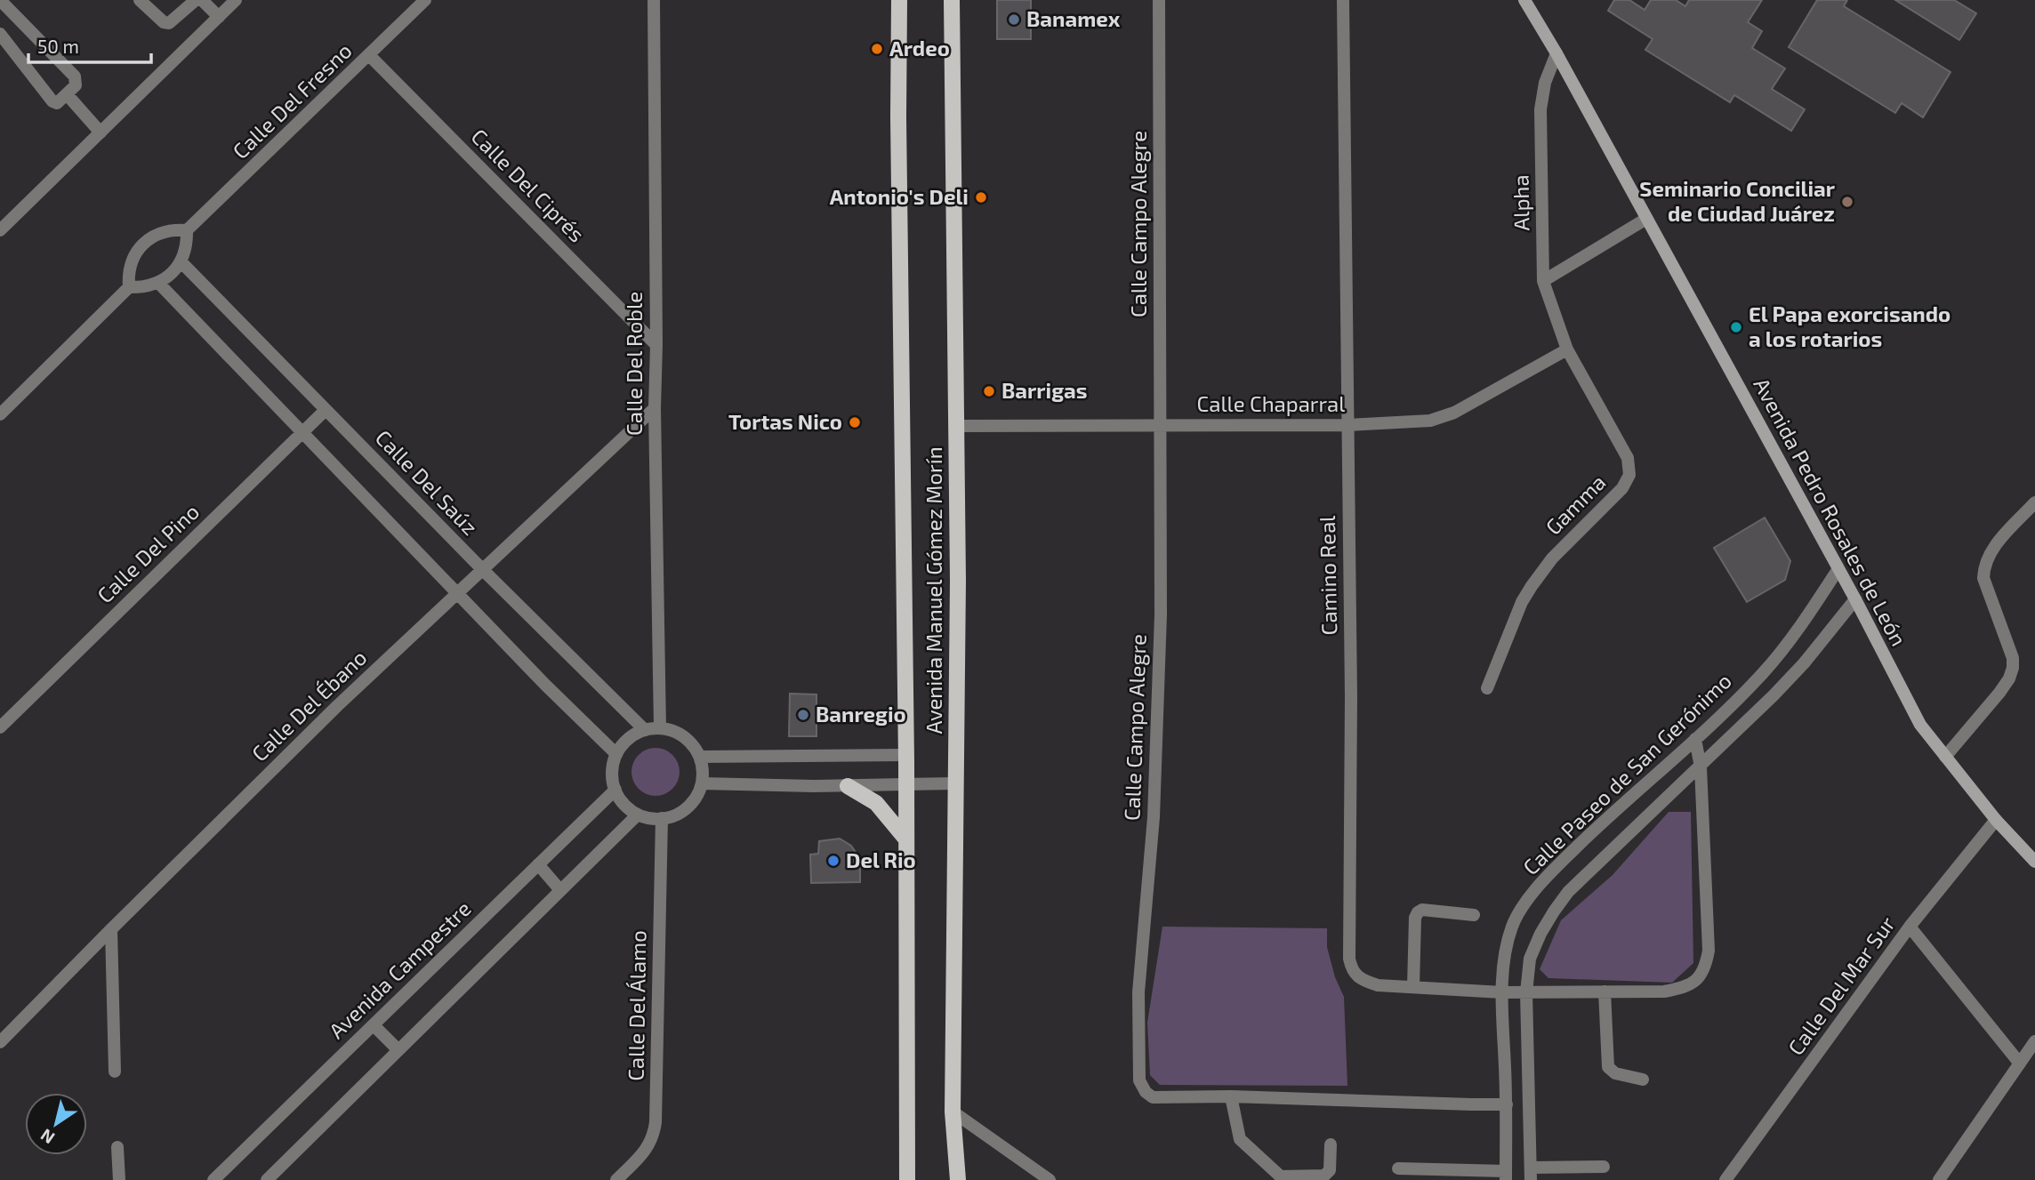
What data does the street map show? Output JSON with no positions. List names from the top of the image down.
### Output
{
  "streets": {
    "main road": ["Avenida Pedro Rosales de León", "Avenida Manuel Gómez Morín"],
    "street": [
      "Calle Del Fresno",
      "Calle Del Ciprés",
      "Alpha",
      "Calle Campo Alegre",
      "Calle Del Roble",
      "Calle Chaparral",
      "Calle Del Saúz",
      "Gamma",
      "Calle Del Pino",
      "Camino Real",
      "Calle Del Ébano",
      "Calle Paseo de San Gerónimo",
      "Avenida Campestre",
      "Calle Del Mar Sur",
      "Calle Del Álamo"
    ]
  },
  "crossings": [
    ["Calle Del Fresno", "Calle Del Ciprés"],
    ["Calle Del Ciprés", "Calle Del Roble"],
    ["Alpha", "Calle Chaparral"],
    ["Alpha", "Gamma"],
    ["Alpha", "Avenida Pedro Rosales de León"],
    ["Calle Campo Alegre", "Calle Chaparral"],
    ["Calle Campo Alegre", "Calle Paseo de San Gerónimo"],
    ["Calle Del Roble", "Calle Del Saúz"],
    ["Calle Del Roble", "Calle Del Ébano"],
    ["Calle Del Roble", "Avenida Campestre"],
    ["Calle Del Roble", "Calle Del Álamo"],
    ["Calle Chaparral", "Gamma"],
    ["Calle Chaparral", "Camino Real"],
    ["Calle Chaparral", "Avenida Manuel Gómez Morín"],
    ["Calle Del Saúz", "Calle Del Pino"],
    ["Calle Del Saúz", "Calle Del Ébano"],
    ["Calle Del Saúz", "Avenida Campestre"],
    ["Calle Del Saúz", "Calle Del Álamo"],
    ["Avenida Pedro Rosales de León", "Calle Paseo de San Gerónimo"],
    ["Avenida Pedro Rosales de León", "Calle Del Mar Sur"],
    ["Camino Real", "Calle Paseo de San Gerónimo"],
    ["Avenida Campestre", "Calle Del Álamo"]
  ],
  "places": [
    "Banamex",
    "Ardeo",
    "Antonio's Deli",
    "Seminario Conciliar de Ciudad Juárez",
    "El Papa exorcisando a los rotarios",
    "Barrigas",
    "Tortas Nico",
    "Banregio",
    "Del Rio"
  ],
  "scale_bar": "50 m",
  "north": "bottom left"
}
